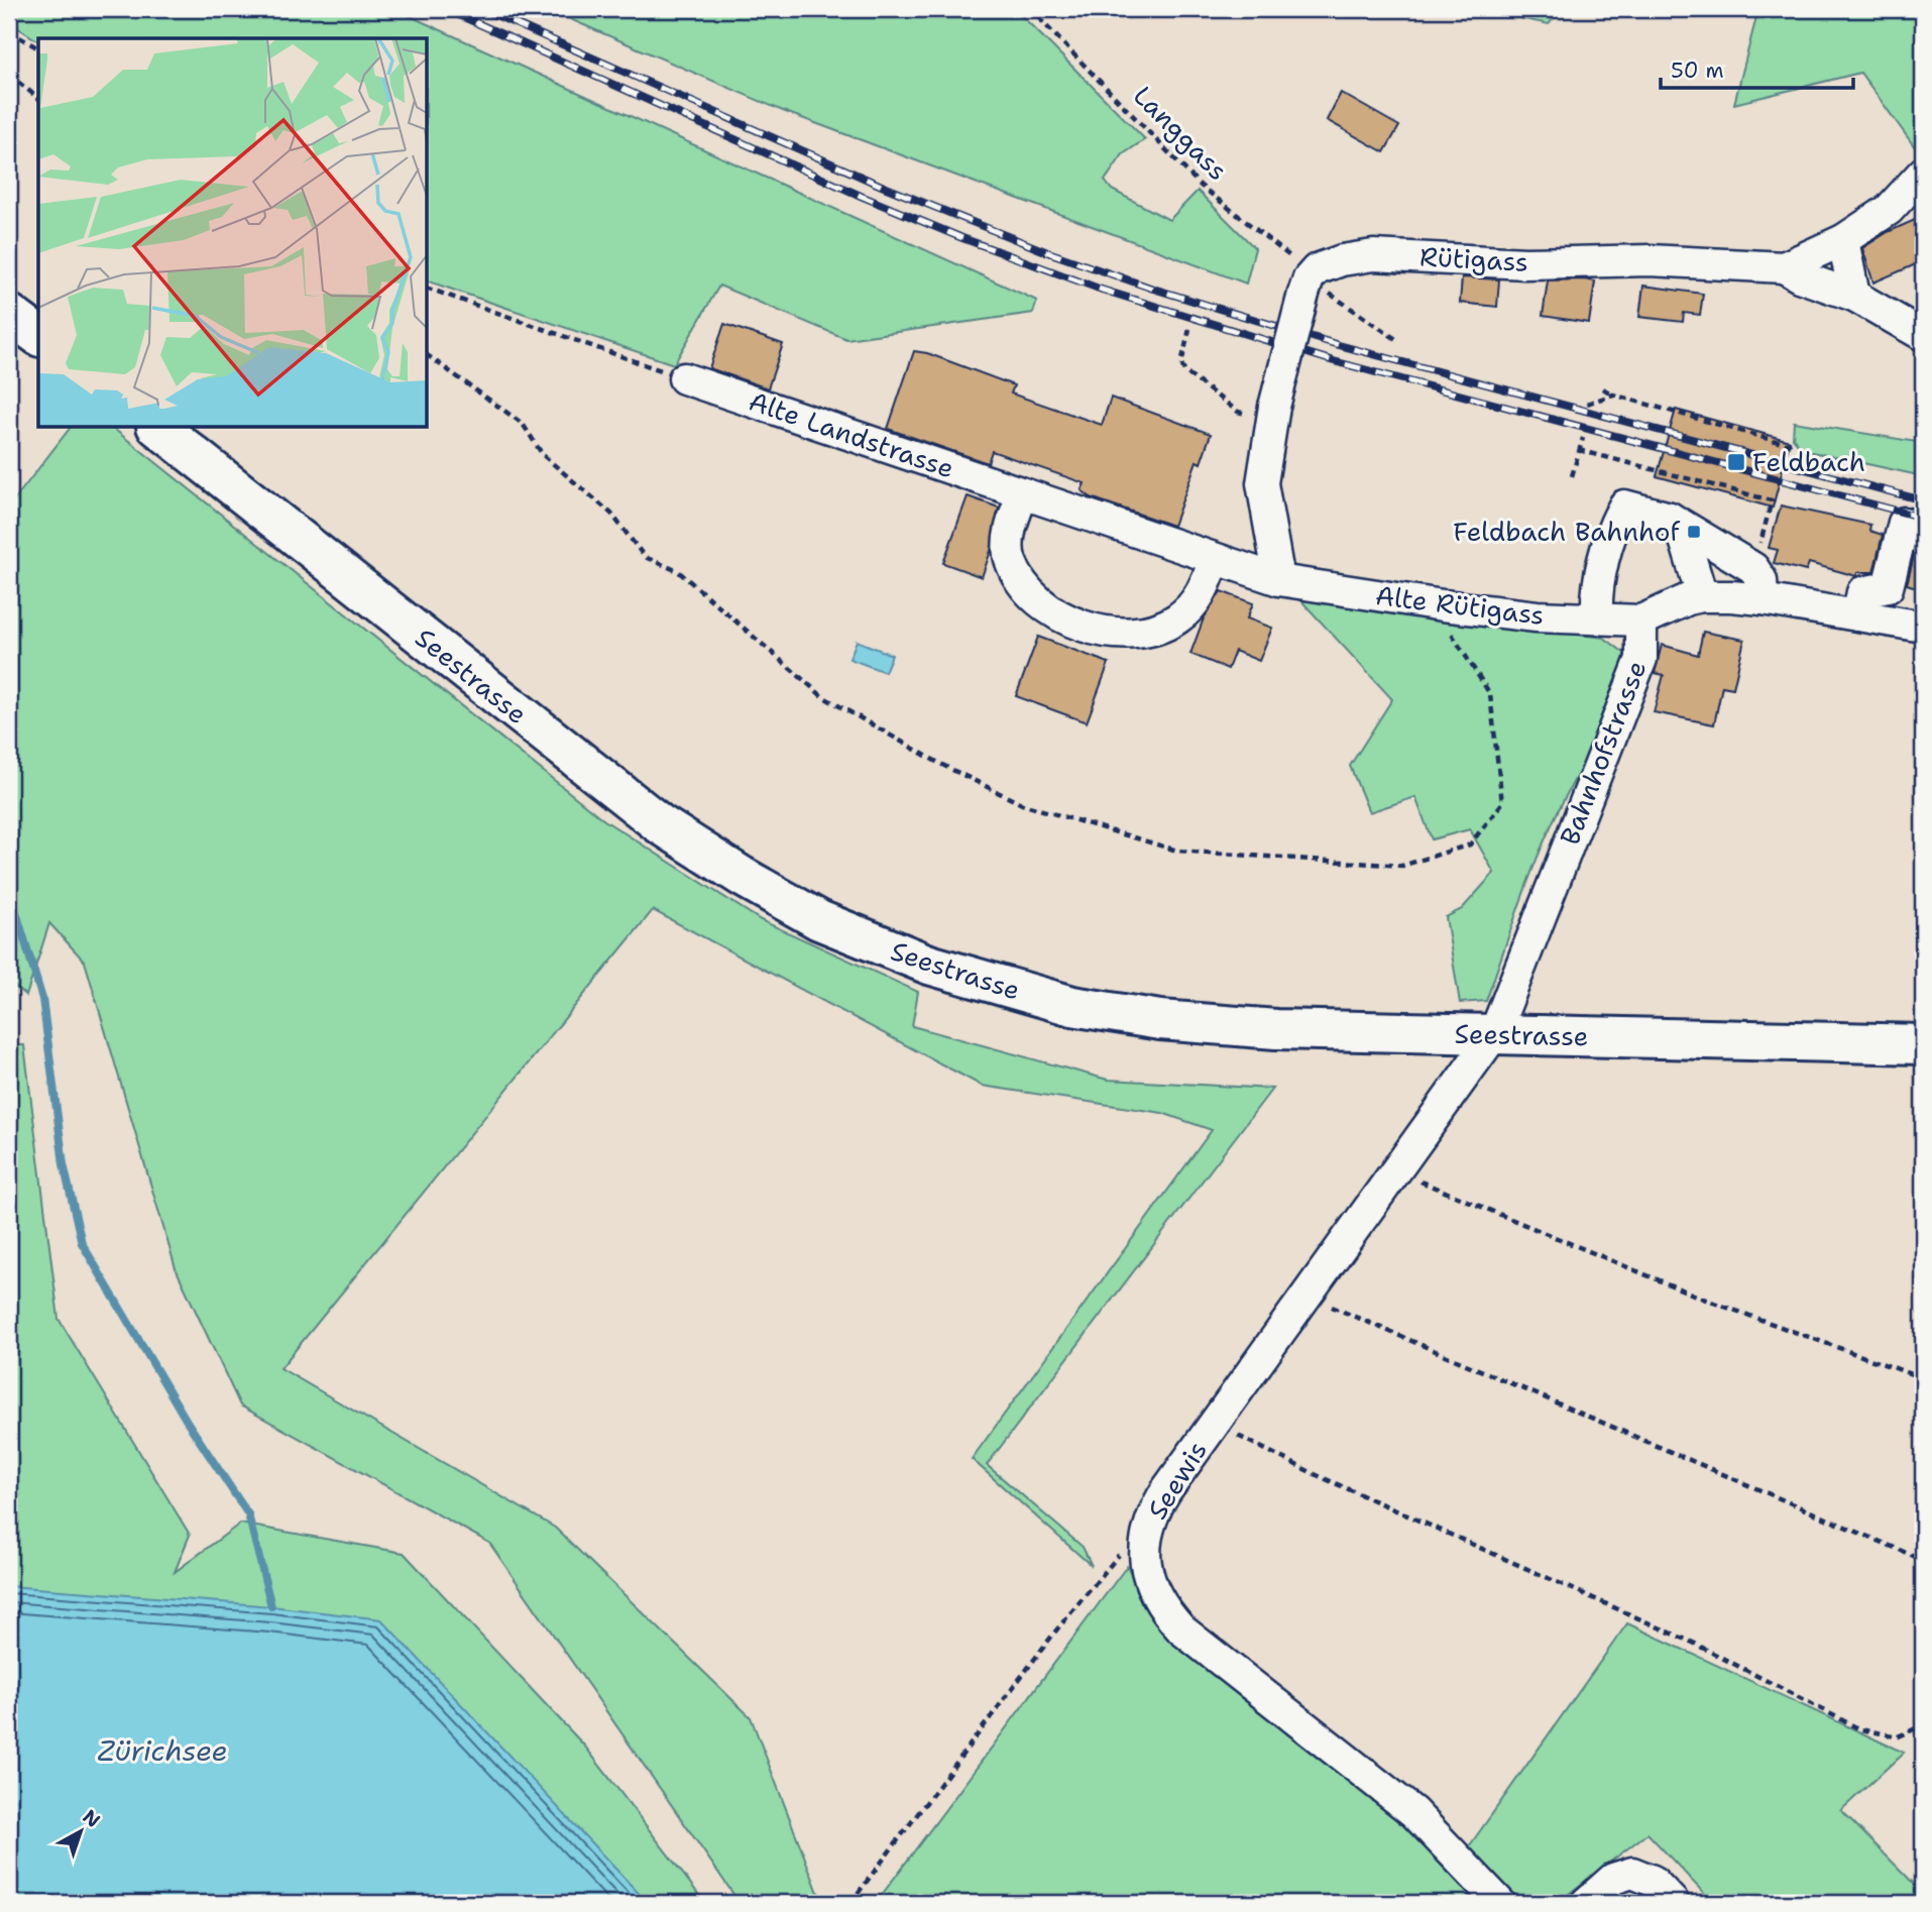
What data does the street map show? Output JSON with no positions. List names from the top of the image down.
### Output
{
  "streets": {
    "main road": ["Seestrasse"],
    "street": [
      "Rütigass",
      "Alte Landstrasse",
      "Alte Rütigass",
      "Bahnhofstrasse",
      "Seewis"
    ],
    "path": ["Langgass"]
  },
  "crossings": [
    ["Langgass", "Rütigass"],
    ["Alte Landstrasse", "Alte Rütigass"],
    ["Alte Rütigass", "Bahnhofstrasse"],
    ["Seestrasse", "Bahnhofstrasse"],
    ["Seestrasse", "Seewis"],
    ["Bahnhofstrasse", "Seewis"]
  ],
  "water": ["Zürichsee"],
  "places": {
    "transit": ["Feldbach", "Feldbach Bahnhof"]
  },
  "scale_bar": "50 m",
  "north": "top right"
}
